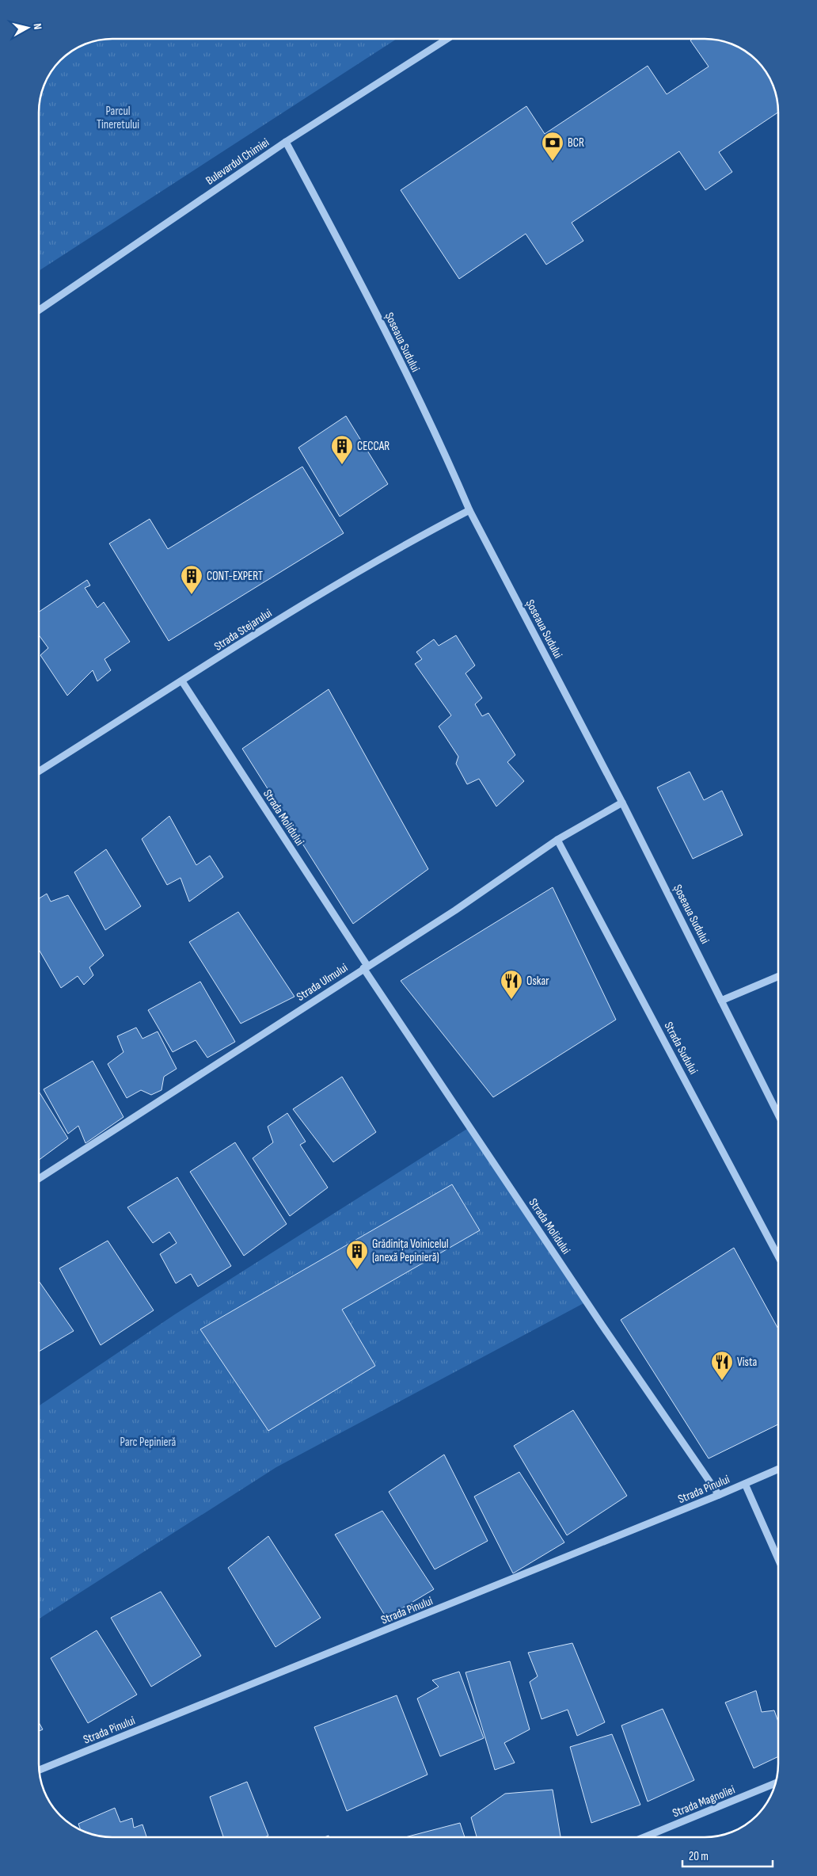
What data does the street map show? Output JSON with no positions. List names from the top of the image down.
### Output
{
  "streets": {
    "street": [
      "Bulevardul Chimiei",
      "Șoseaua Sudului",
      "Strada Stejarului",
      "Strada Molidului",
      "Strada Ulmului",
      "Strada Sudului",
      "Strada Pinului",
      "Strada Magnoliei"
    ]
  },
  "crossings": [
    ["Bulevardul Chimiei", "Șoseaua Sudului"],
    ["Șoseaua Sudului", "Strada Stejarului"],
    ["Șoseaua Sudului", "Strada Ulmului"],
    ["Strada Stejarului", "Strada Molidului"],
    ["Strada Molidului", "Strada Ulmului"],
    ["Strada Molidului", "Strada Pinului"],
    ["Strada Ulmului", "Strada Sudului"]
  ],
  "parks": ["Parcul Tineretului", "Parc Pepinieră"],
  "places": {
    "bank": ["BCR"],
    "building": ["CECCAR", "CONT-EXPERT", "Grădinița Voinicelul (anexă Pepinieră)"],
    "restaurant": ["Oskar", "Vista"]
  },
  "scale_bar": "20 m",
  "north": "right"
}
